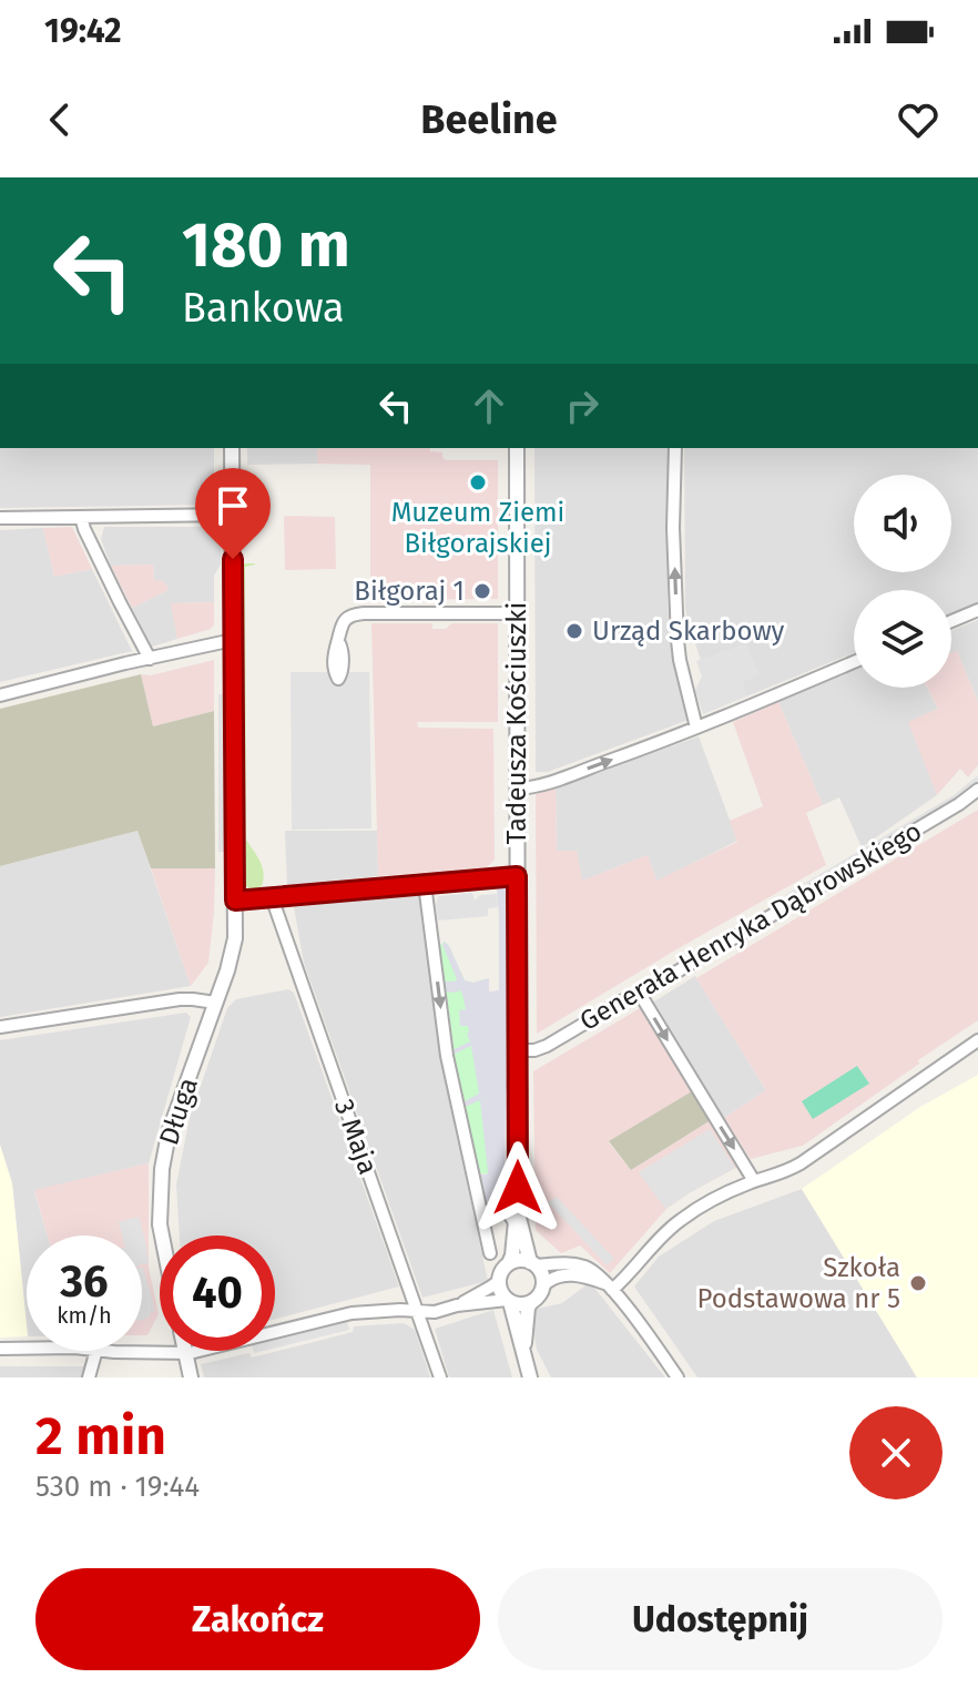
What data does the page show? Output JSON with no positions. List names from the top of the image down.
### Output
{
  "streets": {
    "street": [
      "Tadeusza Kościuszki",
      "Generała Henryka Dąbrowskiego",
      "Długa",
      "3 Maja"
    ]
  },
  "crossings": [
    ["Tadeusza Kościuszki", "Generała Henryka Dąbrowskiego"]
  ],
  "places": [
    "Muzeum Ziemi Biłgorajskiej",
    "Biłgoraj 1",
    "Urząd Skarbowy",
    "Szkoła Podstawowa nr 5"
  ],
  "page": {
    "status": "19:42",
    "header": "Beeline",
    "turn": ["180 m", "Bankowa"],
    "speed": "36 km/h",
    "limit": "40",
    "heading": ["2 min", "530 m · 19:44"],
    "buttons": ["Zakończ", "Udostępnij"]
  }
}
